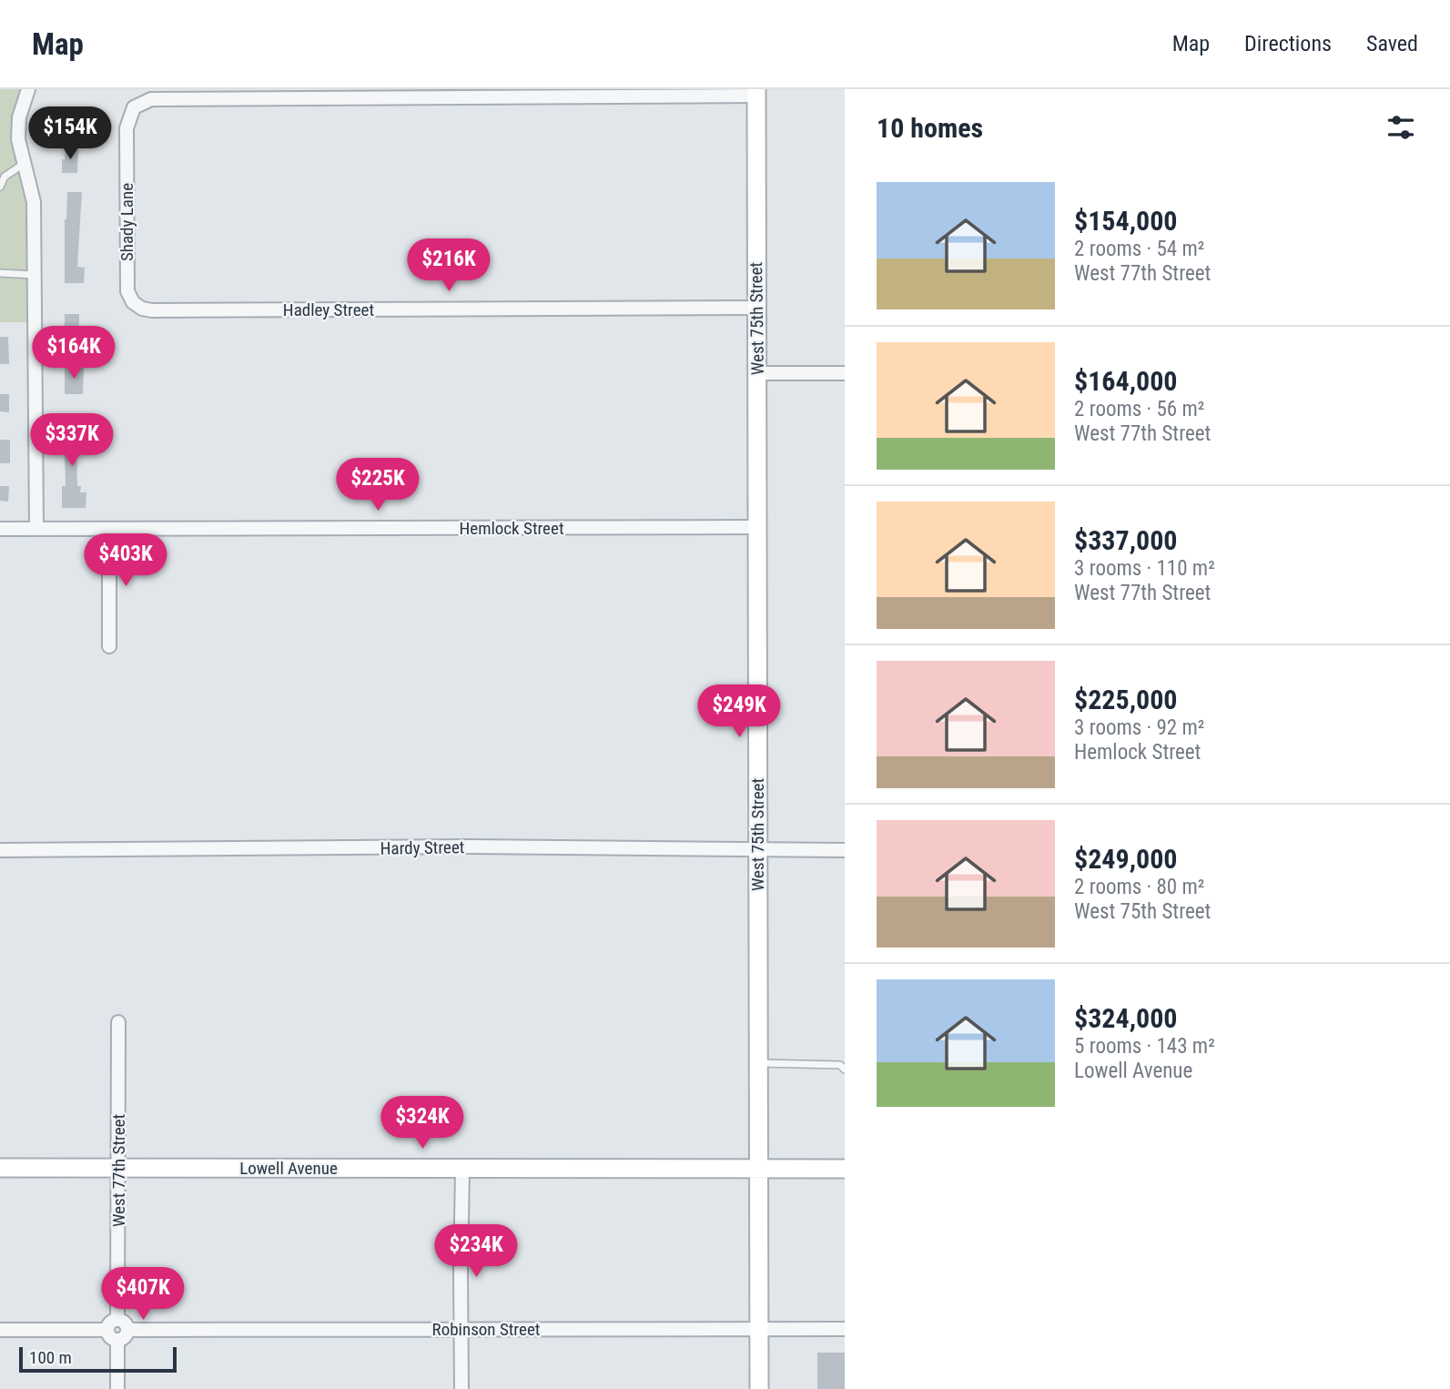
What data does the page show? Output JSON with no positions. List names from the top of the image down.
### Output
{
  "streets": {
    "main road": ["West 75th Street", "Lowell Avenue"],
    "street": [
      "Shady Lane",
      "Hadley Street",
      "Hemlock Street",
      "Hardy Street",
      "West 77th Street",
      "Robinson Street"
    ]
  },
  "crossings": [
    ["Shady Lane", "Hadley Street"],
    ["Shady Lane", "West 75th Street"],
    ["Hadley Street", "West 75th Street"],
    ["West 75th Street", "Hemlock Street"],
    ["West 75th Street", "Hardy Street"],
    ["West 75th Street", "Lowell Avenue"],
    ["West 75th Street", "Robinson Street"],
    ["Lowell Avenue", "West 77th Street"],
    ["West 77th Street", "Robinson Street"]
  ],
  "scale_bar": "100 m",
  "page": {
    "header": "Map",
    "nav": ["Map", "Directions", "Saved"],
    "heading": "10 homes",
    "price": [
      "$154K",
      "$216K",
      "$164K",
      "$337K",
      "$225K",
      "$403K",
      "$249K",
      "$324K",
      "$234K",
      "$407K"
    ],
    "list": [
      {
        "name": "$154,000",
        "note": "2 rooms · 54 m² · West 77th Street"
      },
      {
        "name": "$164,000",
        "note": "2 rooms · 56 m² · West 77th Street"
      },
      {
        "name": "$337,000",
        "note": "3 rooms · 110 m² · West 77th Street"
      },
      {
        "name": "$225,000",
        "note": "3 rooms · 92 m² · Hemlock Street"
      },
      {
        "name": "$249,000",
        "note": "2 rooms · 80 m² · West 75th Street"
      },
      {
        "name": "$324,000",
        "note": "5 rooms · 143 m² · Lowell Avenue"
      }
    ],
    "scale": "100 m"
  }
}
